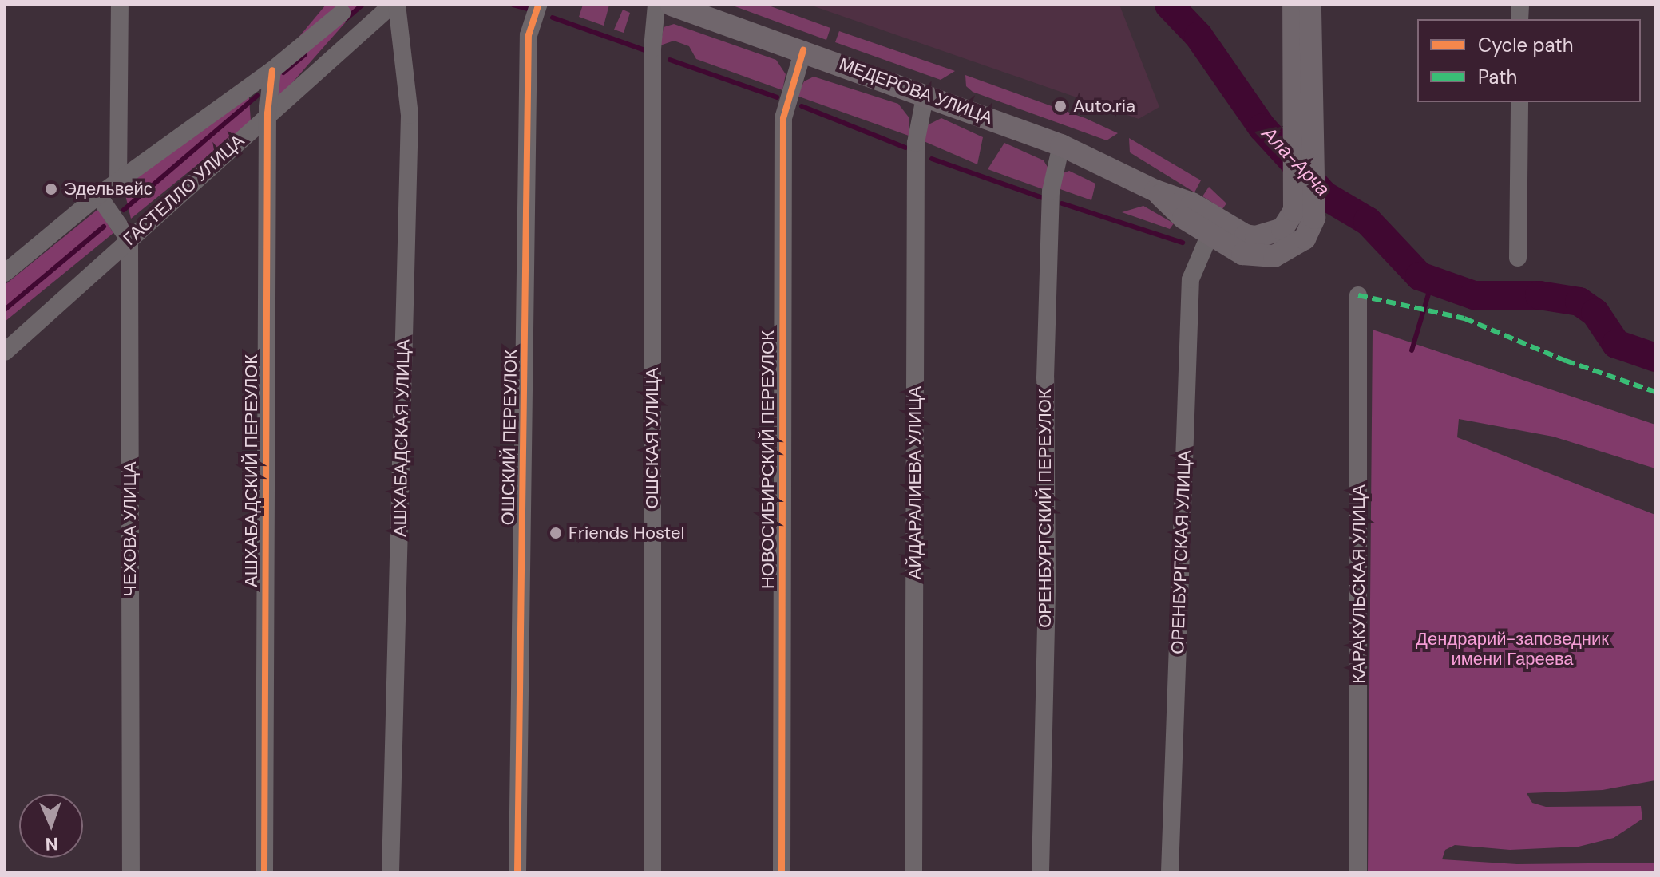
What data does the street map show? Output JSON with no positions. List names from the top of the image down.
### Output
{
  "streets": {
    "main road": ["МЕДЕРОВА УЛИЦА"],
    "street": [
      "ГАСТЕЛЛО УЛИЦА",
      "ОШСКИЙ ПЕРЕУЛОК",
      "АШХАБАДСКАЯ УЛИЦА",
      "ОШСКАЯ УЛИЦА",
      "НОВОСИБИРСКИЙ ПЕРЕУЛОК",
      "АШХАБАДСКИЙ ПЕРЕУЛОК",
      "АЙДАРАЛИЕВА УЛИЦА",
      "ОРЕНБУРГСКИЙ ПЕРЕУЛОК",
      "ЧЕХОВА УЛИЦА",
      "ОРЕНБУРГСКАЯ УЛИЦА",
      "КАРАКУЛЬСКАЯ УЛИЦА"
    ]
  },
  "crossings": [
    ["МЕДЕРОВА УЛИЦА", "НОВОСИБИРСКИЙ ПЕРЕУЛОК"],
    ["МЕДЕРОВА УЛИЦА", "АЙДАРАЛИЕВА УЛИЦА"],
    ["МЕДЕРОВА УЛИЦА", "ОРЕНБУРГСКИЙ ПЕРЕУЛОК"],
    ["ГАСТЕЛЛО УЛИЦА", "АШХАБАДСКАЯ УЛИЦА"],
    ["ГАСТЕЛЛО УЛИЦА", "АШХАБАДСКИЙ ПЕРЕУЛОК"],
    ["ГАСТЕЛЛО УЛИЦА", "ЧЕХОВА УЛИЦА"]
  ],
  "water": ["Ала-Арча"],
  "parks": ["Дендрарий-заповедник имени Гареева"],
  "places": ["Auto.ria", "Эдельвейс", "Friends Hostel"],
  "legend": ["Cycle path", "Path"],
  "north": "bottom"
}
